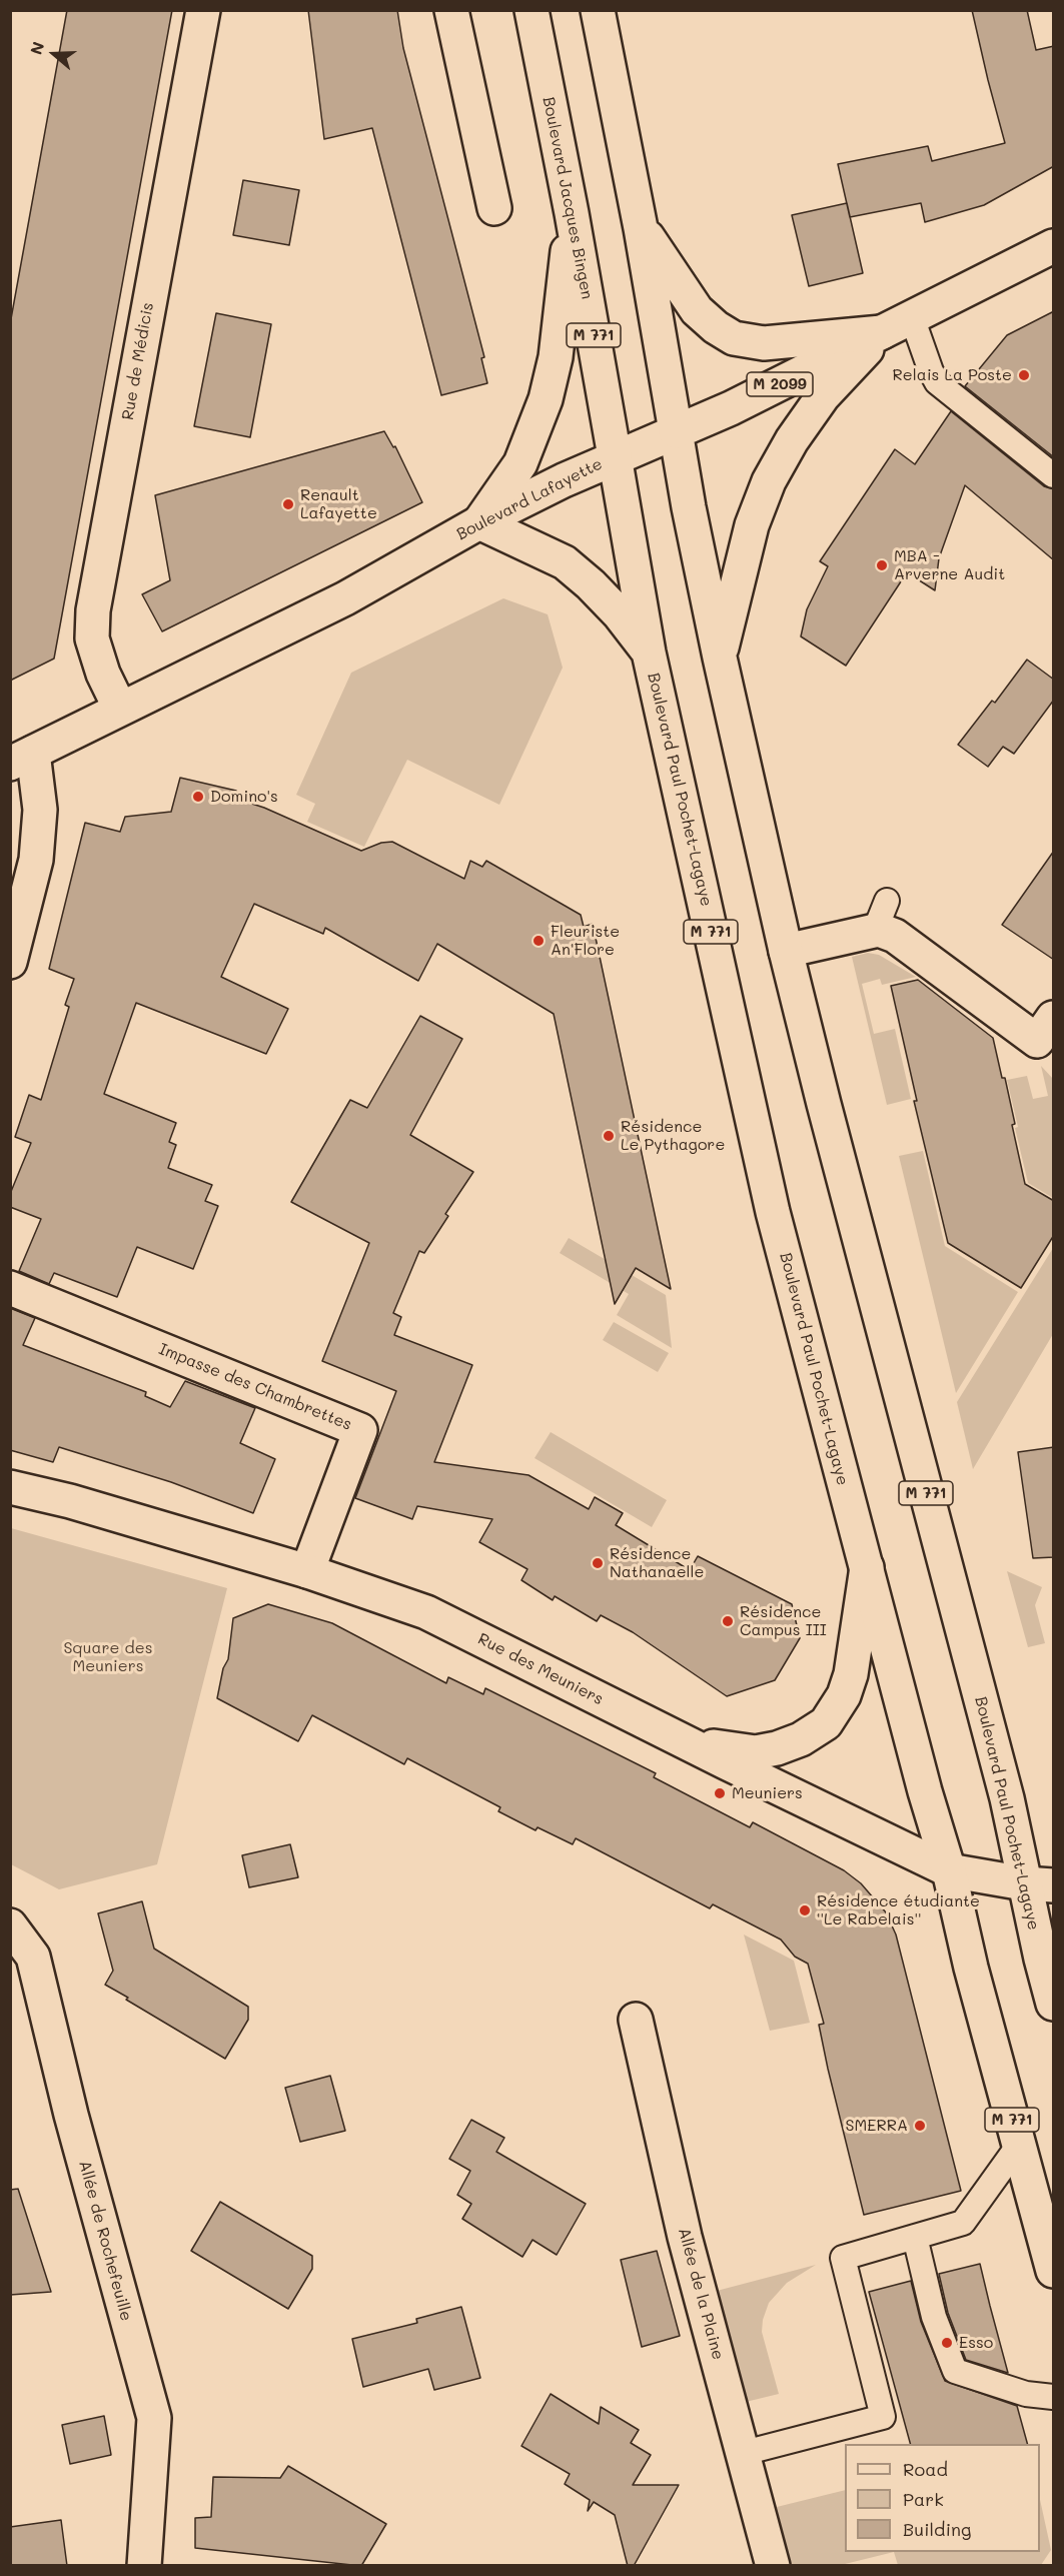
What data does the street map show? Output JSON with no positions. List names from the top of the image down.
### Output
{
  "streets": {
    "main road": [
      "Boulevard Jacques Bingen",
      "M 771",
      "Rue de Médicis",
      "M 2099",
      "Boulevard Lafayette",
      "Boulevard Paul Pochet-Lagaye",
      "Impasse des Chambrettes",
      "Rue des Meuniers",
      "Allée de Rochefeuille",
      "Allée de la Plaine"
    ]
  },
  "crossings": [
    ["Boulevard Jacques Bingen", "Boulevard Lafayette"],
    ["Boulevard Jacques Bingen", "Boulevard Paul Pochet-Lagaye"],
    ["M 771", "Boulevard Lafayette"],
    ["M 771", "Boulevard Paul Pochet-Lagaye"],
    ["Rue de Médicis", "Boulevard Lafayette"],
    ["Boulevard Lafayette", "Boulevard Paul Pochet-Lagaye"],
    ["Boulevard Paul Pochet-Lagaye", "Rue des Meuniers"],
    ["Impasse des Chambrettes", "Rue des Meuniers"]
  ],
  "parks": ["Square des Meuniers"],
  "places": [
    "Relais La Poste",
    "Renault Lafayette",
    "MBA - Arverne Audit",
    "Domino's",
    "Fleuriste An'Flore",
    "Résidence Le Pythagore",
    "Résidence Nathanaelle",
    "Résidence Campus III",
    "Meuniers",
    "Résidence étudiante ''Le Rabelais''",
    "SMERRA",
    "Esso"
  ],
  "legend": ["Road", "Park", "Building"],
  "north": "left"
}
